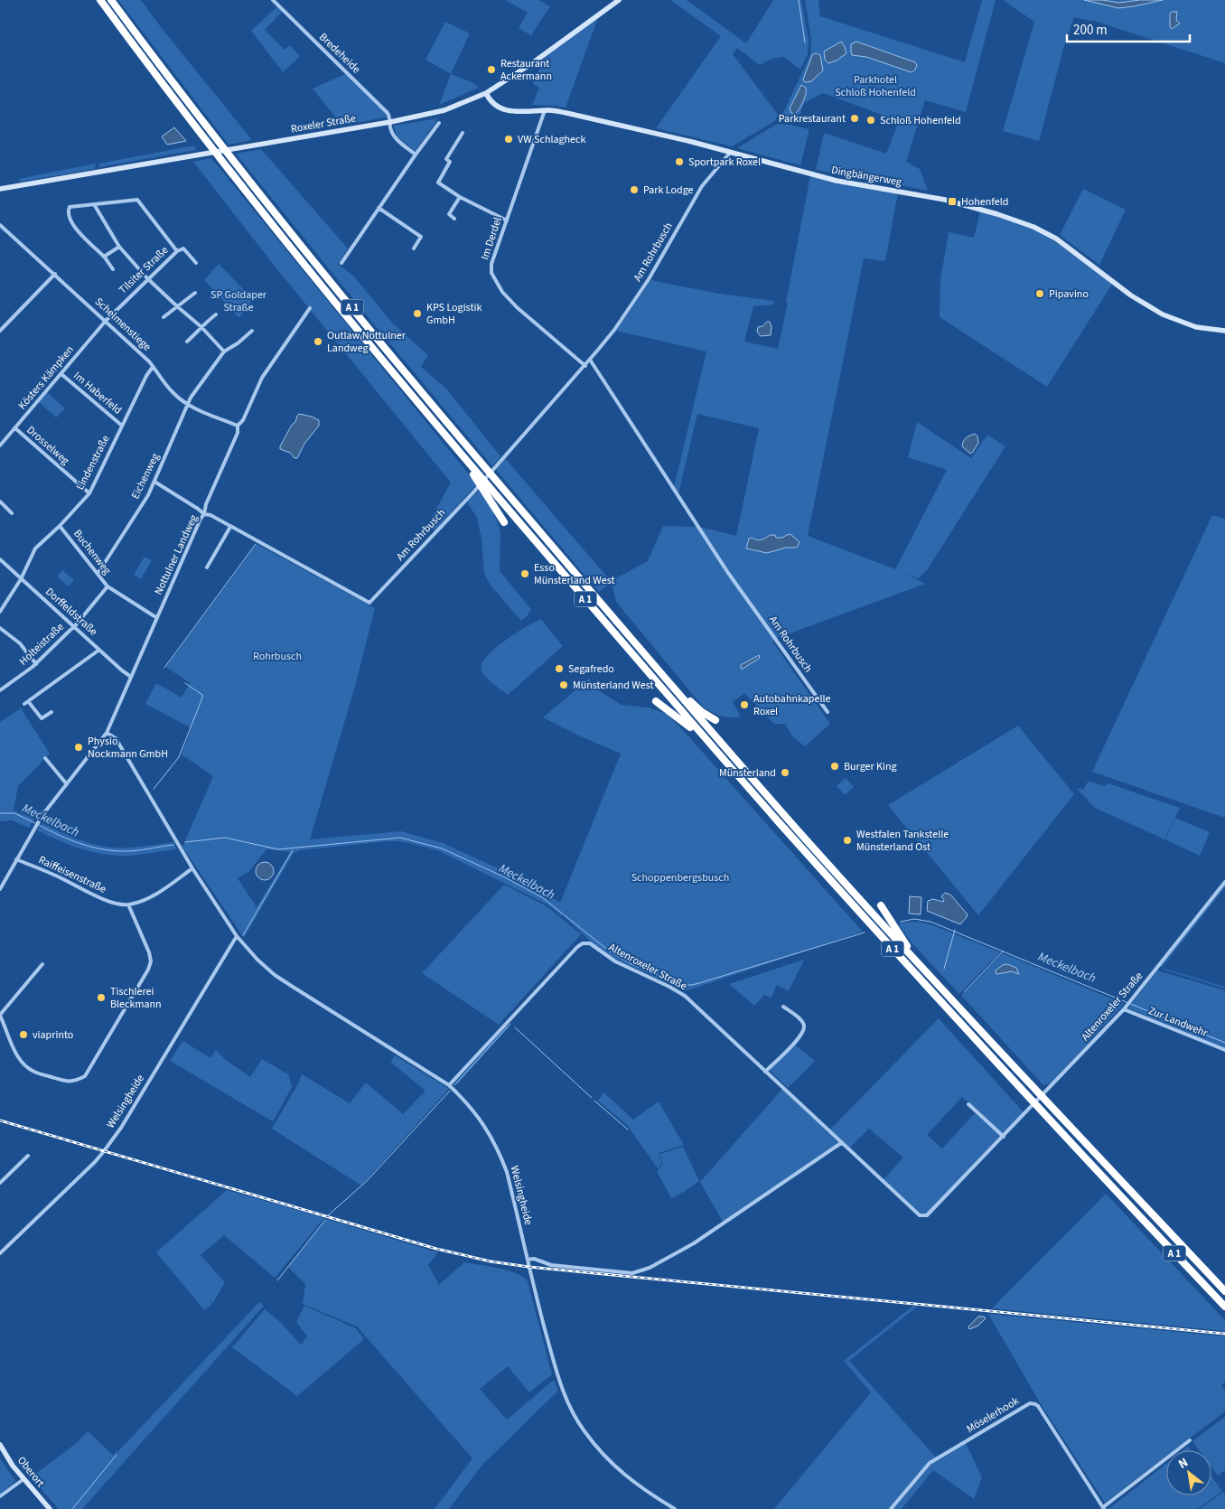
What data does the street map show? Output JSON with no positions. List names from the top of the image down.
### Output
{
  "streets": {
    "highway": ["A 1"],
    "main road": ["Roxeler Straße", "Dingbängerweg", "Oberort"],
    "street": [
      "Bredeheide",
      "Im Derdel",
      "Am Rohrbusch",
      "Tilsiter Straße",
      "Schelmenstiege",
      "Kösters Kämpken",
      "Im Haberfeld",
      "Drosselweg",
      "Lindenstraße",
      "Eichenweg",
      "Buchenweg",
      "Nottulner Landweg",
      "Dorffeldstraße",
      "Holteistraße",
      "Raiffeisenstraße",
      "Altenroxeler Straße",
      "Zur Landwehr",
      "Welsingheide",
      "Möselerhook"
    ]
  },
  "crossings": [
    ["Bredeheide", "Roxeler Straße"],
    ["Roxeler Straße", "Dingbängerweg"],
    ["Dingbängerweg", "Im Derdel"],
    ["Dingbängerweg", "Am Rohrbusch"],
    ["Im Derdel", "Am Rohrbusch"],
    ["Am Rohrbusch", "Eichenweg"],
    ["Am Rohrbusch", "Nottulner Landweg"],
    ["Tilsiter Straße", "Schelmenstiege"],
    ["Tilsiter Straße", "Kösters Kämpken"],
    ["Schelmenstiege", "Kösters Kämpken"],
    ["Schelmenstiege", "Lindenstraße"],
    ["Schelmenstiege", "Eichenweg"],
    ["Schelmenstiege", "Nottulner Landweg"],
    ["Kösters Kämpken", "Im Haberfeld"],
    ["Kösters Kämpken", "Drosselweg"],
    ["Im Haberfeld", "Lindenstraße"],
    ["Drosselweg", "Lindenstraße"],
    ["Lindenstraße", "Buchenweg"],
    ["Lindenstraße", "Dorffeldstraße"],
    ["Eichenweg", "Buchenweg"],
    ["Buchenweg", "Nottulner Landweg"],
    ["Nottulner Landweg", "Dorffeldstraße"],
    ["Nottulner Landweg", "Raiffeisenstraße"],
    ["Nottulner Landweg", "Welsingheide"],
    ["Dorffeldstraße", "Holteistraße"],
    ["Raiffeisenstraße", "Welsingheide"],
    ["Altenroxeler Straße", "Zur Landwehr"],
    ["Altenroxeler Straße", "Welsingheide"]
  ],
  "water": ["Meckelbach"],
  "parks": [
    "Parkhotel Schloß Hohenfeld",
    "SP Goldaper Straße",
    "Rohrbusch",
    "Schoppenbergsbusch"
  ],
  "places": {
    "other": [
      "Restaurant Ackermann",
      "Parkrestaurant",
      "Schloß Hohenfeld",
      "VW Schlagheck",
      "Sportpark Roxel",
      "Park Lodge",
      "Pipavino",
      "KPS Logistik GmbH",
      "Outlaw Nottulner Landweg",
      "Esso Münsterland West",
      "Segafredo",
      "Münsterland West",
      "Autobahnkapelle Roxel",
      "Physio Nockmann GmbH",
      "Burger King",
      "Münsterland",
      "Westfalen Tankstelle Münsterland Ost",
      "Tischlerei Bleckmann",
      "viaprinto"
    ],
    "transit": ["Hohenfeld"]
  },
  "scale_bar": "200 m",
  "north": "top left"
}
